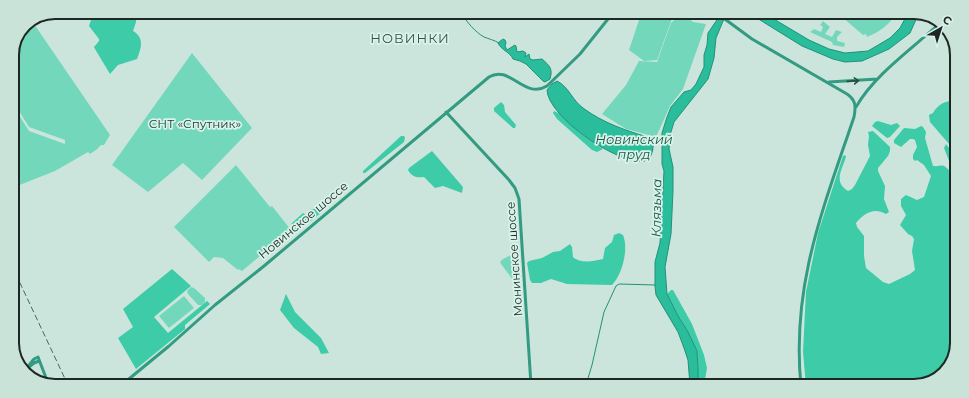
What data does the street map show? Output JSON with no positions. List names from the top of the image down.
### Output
{
  "streets": {
    "main road": ["Новинское шоссе", "Монинское шоссе"]
  },
  "crossings": [
    ["Новинское шоссе", "Монинское шоссе"]
  ],
  "districts": ["НОВИНКИ"],
  "water": ["Новинский пруд", "Клязьма"],
  "parks": ["СНТ «Спутник»"],
  "north": "top right"
}
